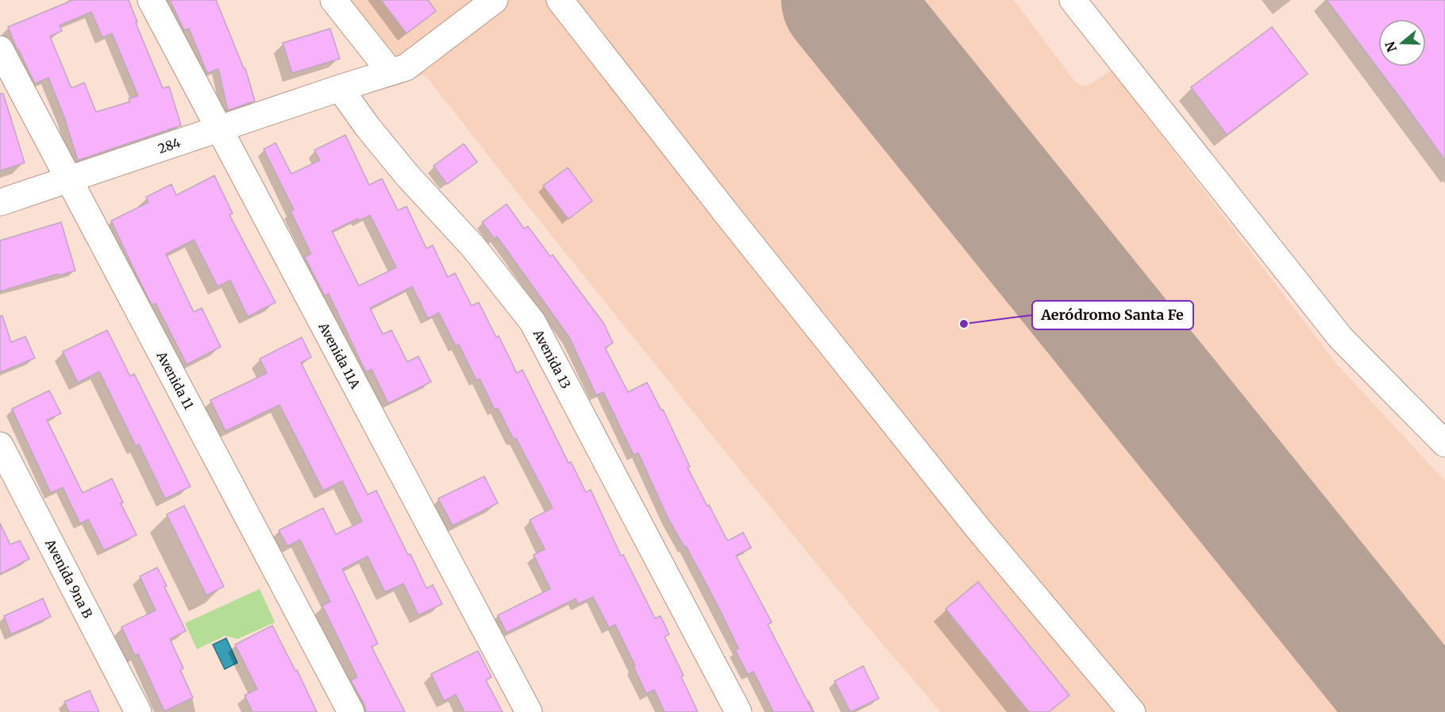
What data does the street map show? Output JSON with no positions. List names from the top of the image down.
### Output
{
  "streets": {
    "street": [
      "284",
      "Avenida 11A",
      "Avenida 13",
      "Avenida 11",
      "Avenida 9na B"
    ]
  },
  "crossings": [
    ["284", "Avenida 11A"],
    ["284", "Avenida 13"],
    ["284", "Avenida 11"]
  ],
  "places": ["Aeródromo Santa Fe"],
  "north": "left"
}
